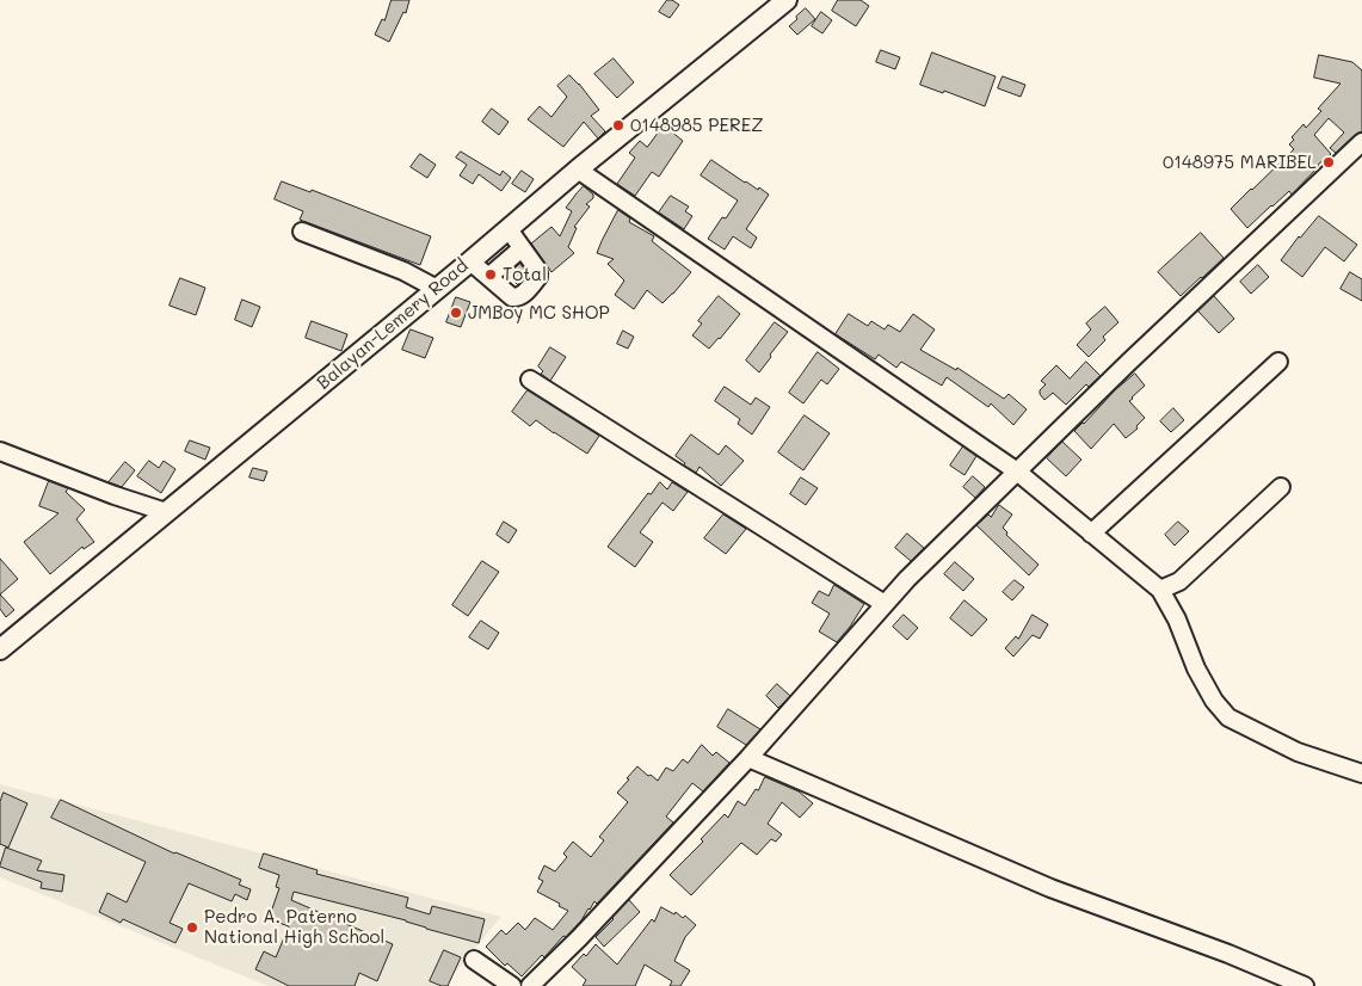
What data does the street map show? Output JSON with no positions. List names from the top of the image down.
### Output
{
  "streets": {
    "main road": ["Balayan-Lemery Road"]
  },
  "places": [
    "0148985 PEREZ",
    "0148975 MARIBEL",
    "Total",
    "JMBoy MC SHOP",
    "Pedro A. Paterno National High School"
  ]
}
